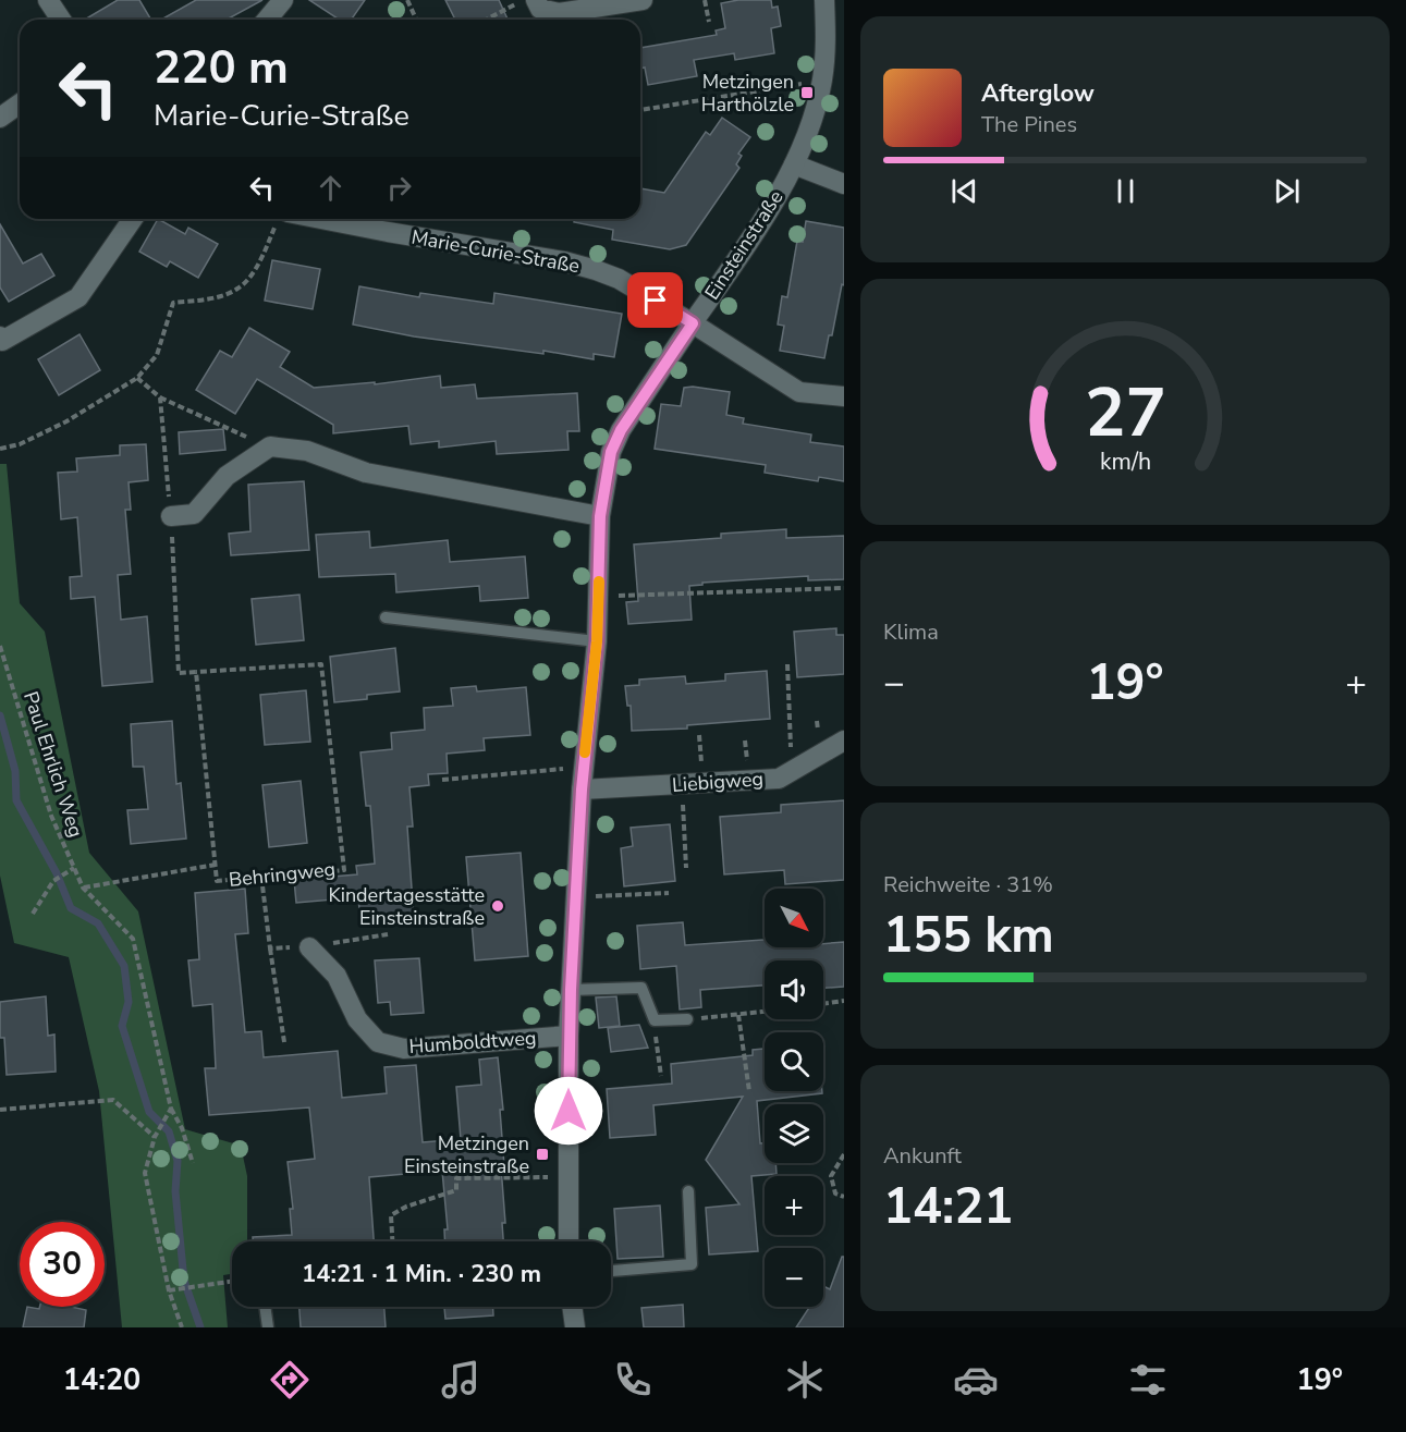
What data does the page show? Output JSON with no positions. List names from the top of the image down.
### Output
{
  "streets": {
    "street": [
      "Einsteinstraße",
      "Marie-Curie-Straße",
      "Liebigweg",
      "Humboldtweg"
    ],
    "path": ["Paul Ehrlich Weg", "Behringweg"]
  },
  "crossings": [
    ["Einsteinstraße", "Marie-Curie-Straße"],
    ["Einsteinstraße", "Liebigweg"],
    ["Einsteinstraße", "Humboldtweg"]
  ],
  "places": {
    "transit": ["Metzingen Harthölzle", "Metzingen Einsteinstraße"],
    "other": ["Kindertagesstätte Einsteinstraße"]
  },
  "north": "bottom right",
  "page": {
    "turn": ["220 m", "Marie-Curie-Straße"],
    "song": ["Afterglow", "The Pines"],
    "tile": [
      "Klima",
      ["Reichweite · 31%", "155 km"],
      ["Ankunft", "14:21"]
    ],
    "heat": ["−", "19°", "+"],
    "map_buttons": ["+", "−"],
    "limit": "30",
    "trip": "14:21 · 1 Min. · 230 m",
    "tabs": ["14:20", "19°"],
    "gauge": ["27", "km/h"]
  }
}
